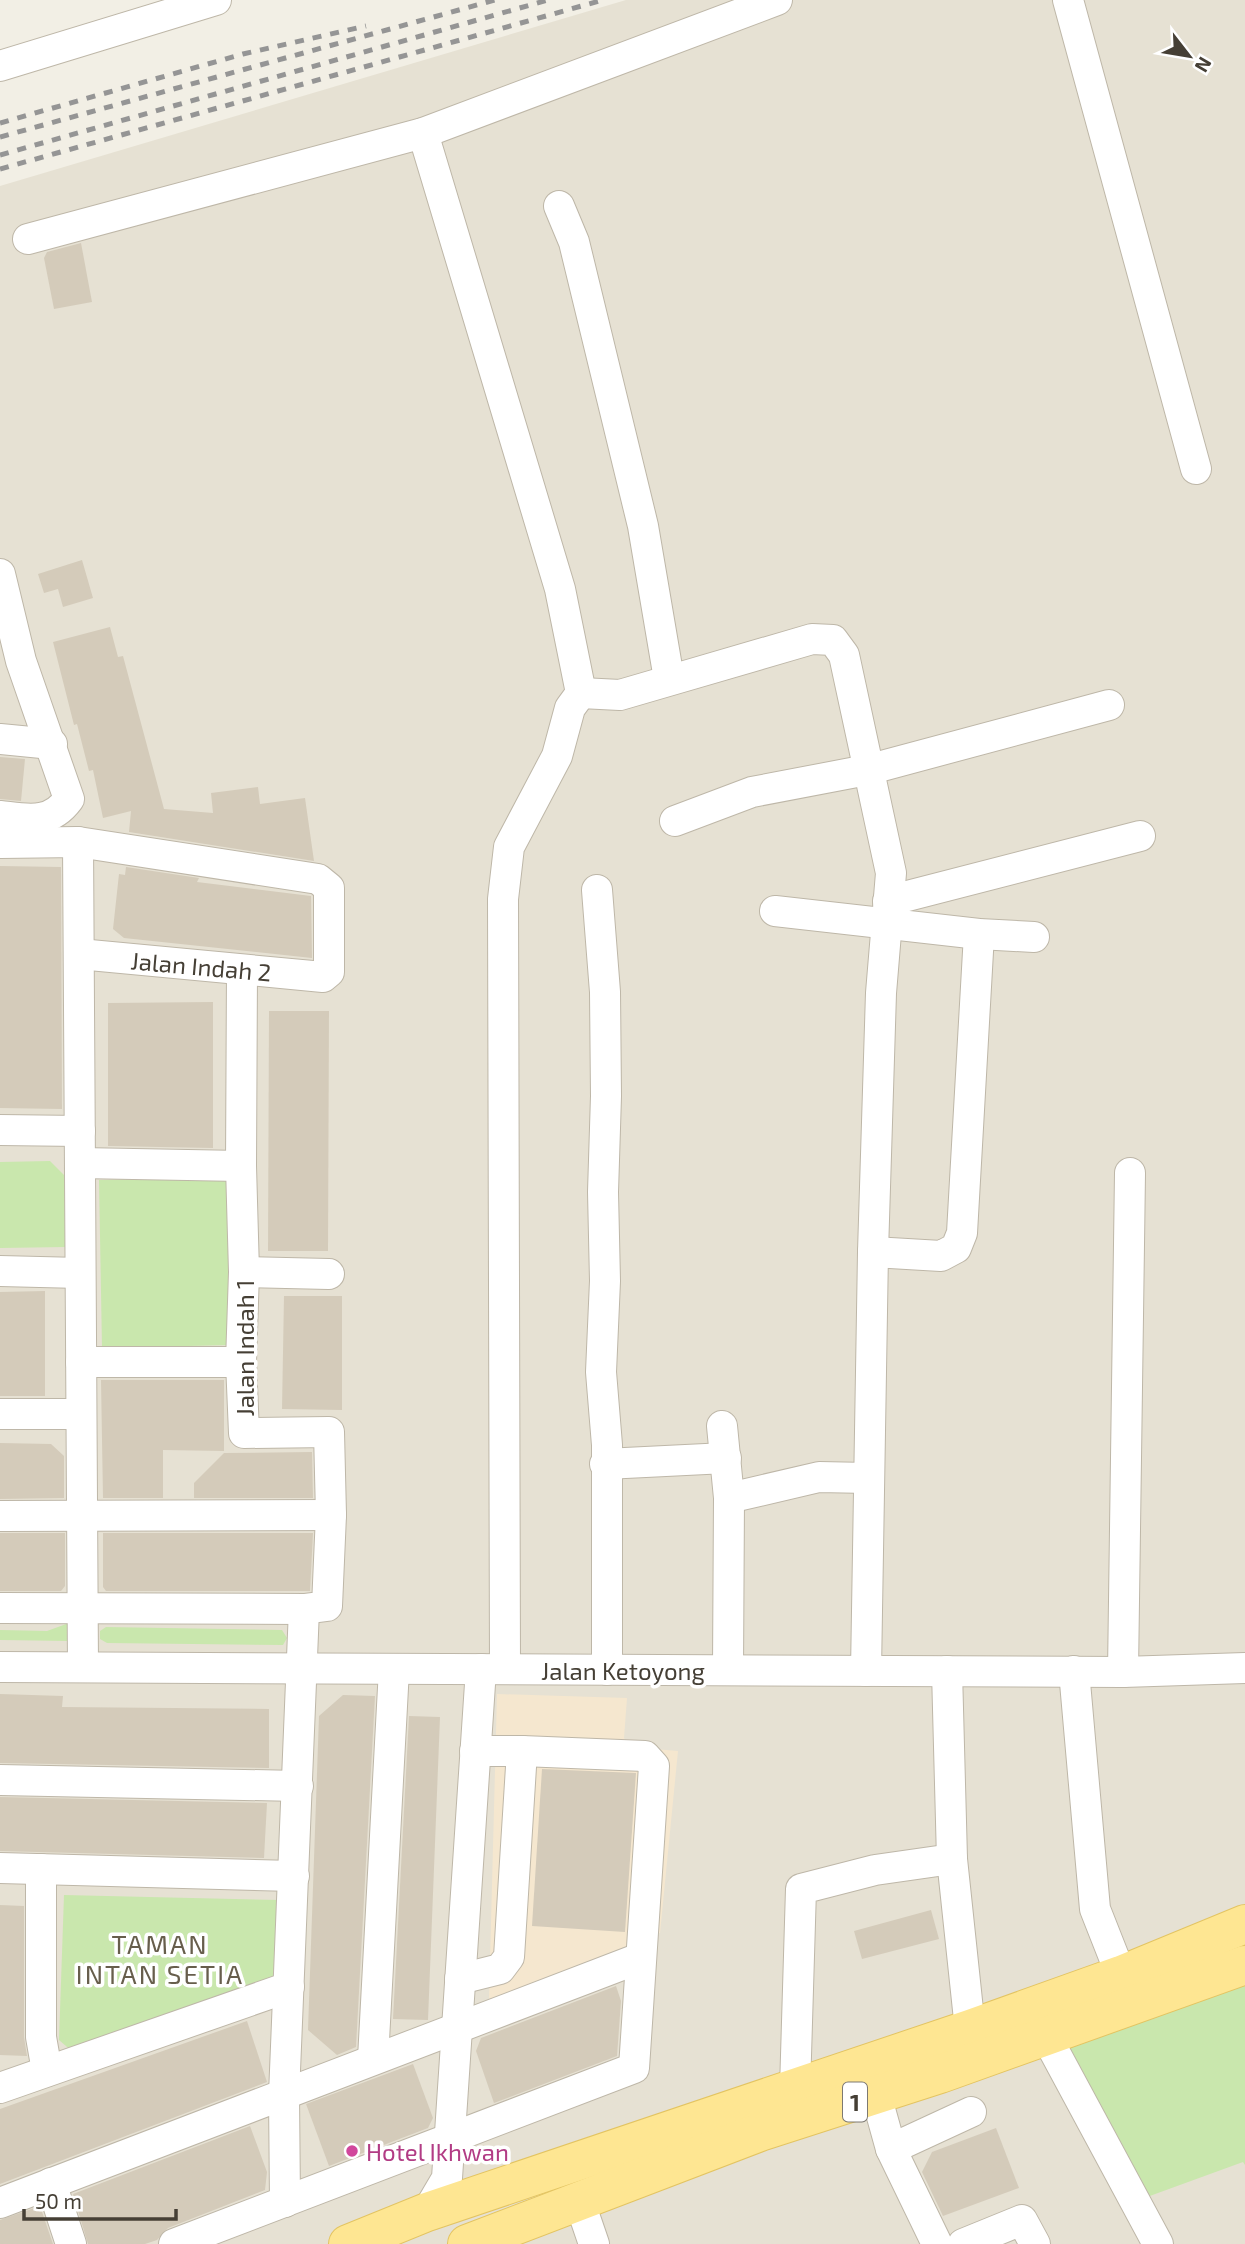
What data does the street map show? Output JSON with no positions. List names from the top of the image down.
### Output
{
  "streets": {
    "main road": ["1"],
    "street": ["Jalan Indah 2", "Jalan Indah 1", "Jalan Ketoyong"]
  },
  "crossings": [
    ["Jalan Indah 2", "Jalan Indah 1"]
  ],
  "districts": ["TAMAN INTAN SETIA"],
  "places": ["Hotel Ikhwan"],
  "scale_bar": "50 m",
  "north": "bottom right"
}
